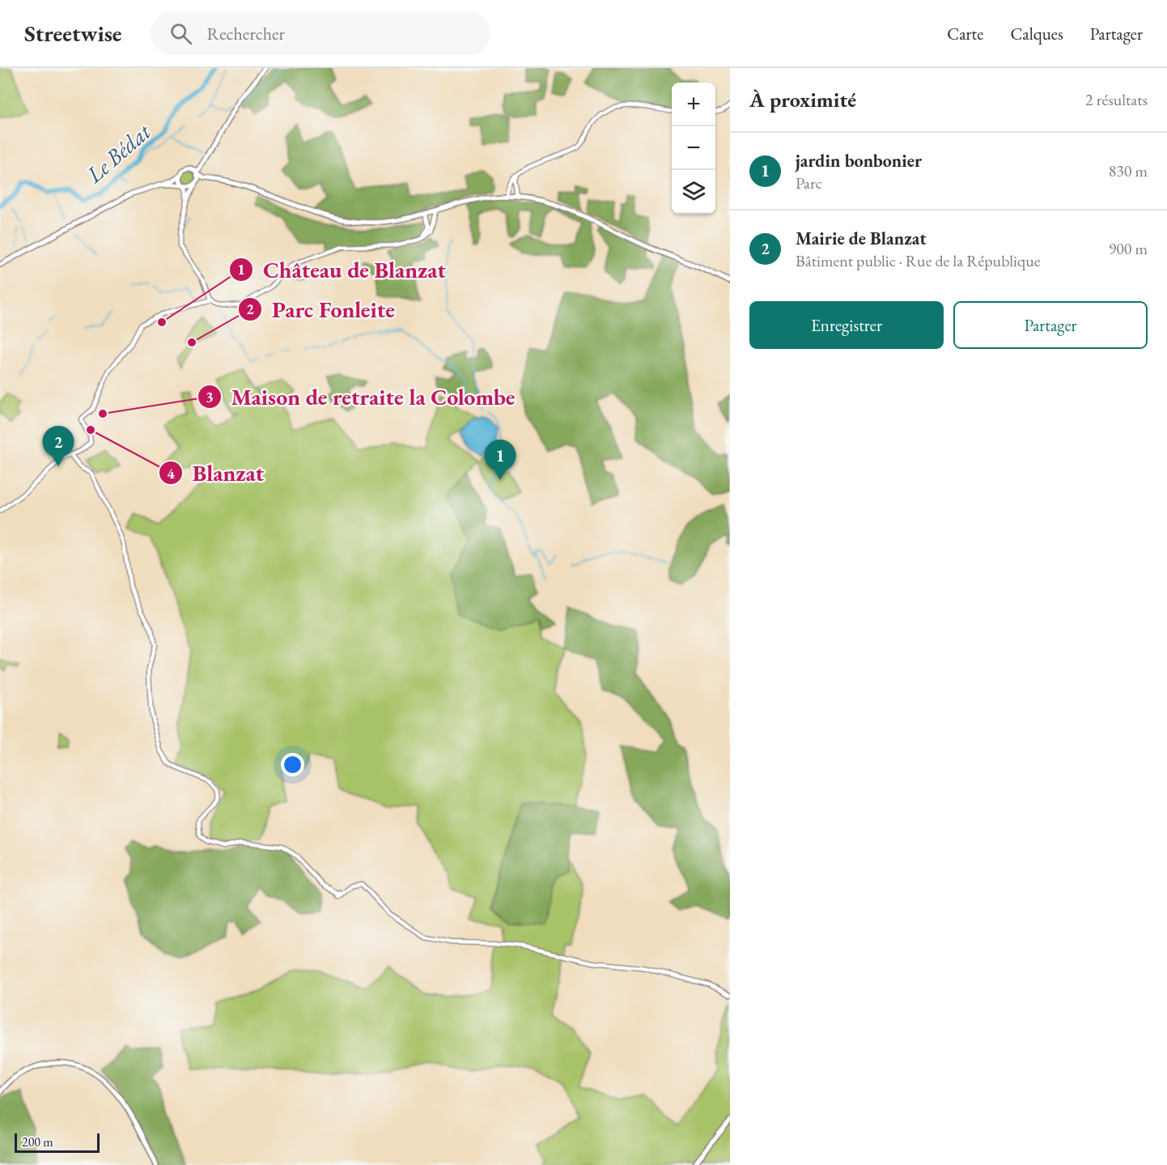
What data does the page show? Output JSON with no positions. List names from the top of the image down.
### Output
{
  "water": ["Le Bédat"],
  "places": [
    "Château de Blanzat",
    "Parc Fonleite",
    "Maison de retraite la Colombe",
    "Blanzat"
  ],
  "scale_bar": "200 m",
  "page": {
    "header": "Streetwise",
    "search": "Rechercher",
    "nav": ["Carte", "Calques", "Partager"],
    "heading": ["À proximité", "2 résultats"],
    "map_buttons": ["+", "−"],
    "list": [
      {
        "mark": "1",
        "name": "jardin bonbonier",
        "note": "Parc",
        "value": "830 m"
      },
      {
        "mark": "2",
        "name": "Mairie de Blanzat",
        "note": "Bâtiment public · Rue de la République",
        "value": "900 m"
      }
    ],
    "buttons": ["Enregistrer", "Partager"],
    "pins": ["2", "1"],
    "scale": "200 m"
  }
}
